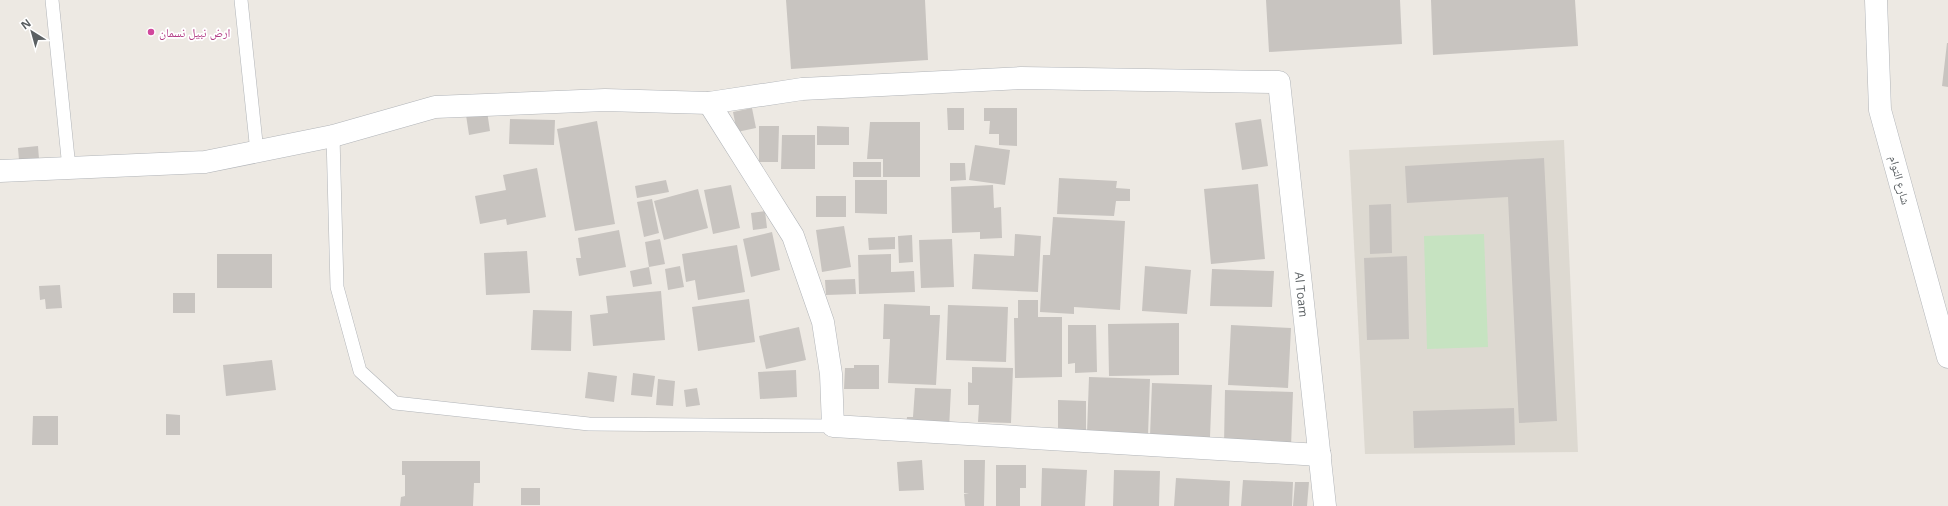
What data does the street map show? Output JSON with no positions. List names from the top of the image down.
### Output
{
  "streets": {
    "street": ["شارع التوام", "Al Toam"]
  },
  "places": ["ارض نبيل نسمان"],
  "north": "top left"
}
